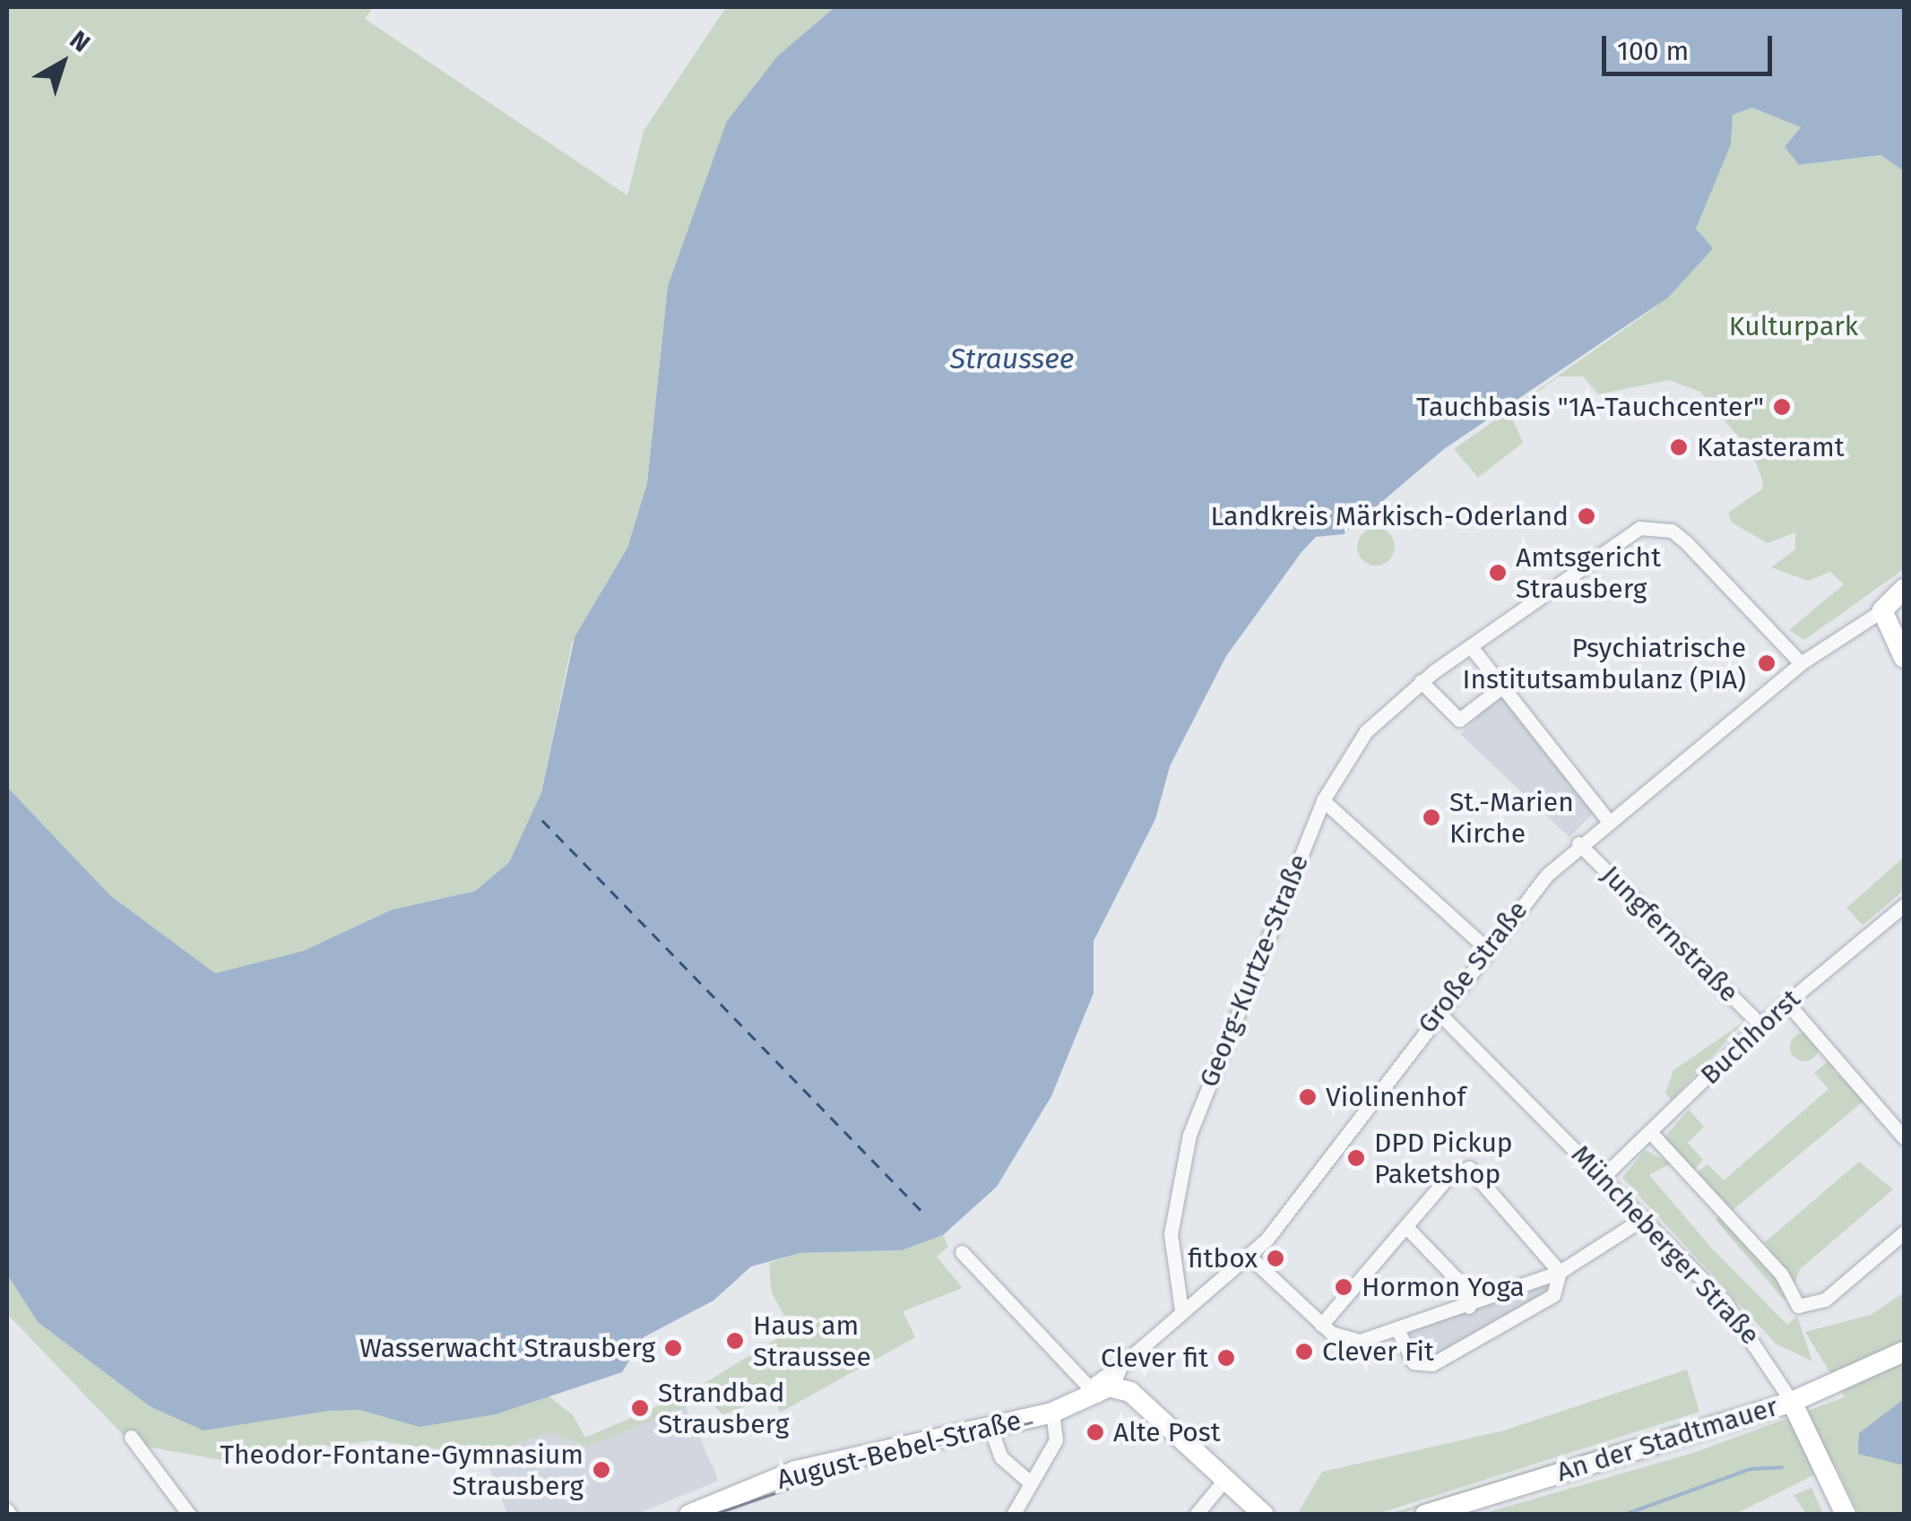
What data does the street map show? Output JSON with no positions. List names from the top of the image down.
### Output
{
  "streets": {
    "street": [
      "Jungfernstraße",
      "Große Straße",
      "Georg-Kurtze-Straße",
      "Buchhorst",
      "Müncheberger Straße",
      "An der Stadtmauer",
      "August-Bebel-Straße"
    ]
  },
  "crossings": [
    ["Jungfernstraße", "Große Straße"],
    ["Jungfernstraße", "Buchhorst"],
    ["Große Straße", "Georg-Kurtze-Straße"],
    ["Große Straße", "Müncheberger Straße"],
    ["Große Straße", "August-Bebel-Straße"],
    ["Buchhorst", "Müncheberger Straße"],
    ["Müncheberger Straße", "An der Stadtmauer"]
  ],
  "water": ["Straussee"],
  "parks": ["Kulturpark"],
  "places": [
    "Tauchbasis \"1A-Tauchcenter\"",
    "Katasteramt",
    "Landkreis Märkisch-Oderland",
    "Amtsgericht Strausberg",
    "Psychiatrische Institutsambulanz (PIA)",
    "St.-Marien Kirche",
    "Violinenhof",
    "DPD Pickup Paketshop",
    "fitbox",
    "Hormon Yoga",
    "Haus am Straussee",
    "Wasserwacht Strausberg",
    "Clever Fit",
    "Clever fit",
    "Strandbad Strausberg",
    "Alte Post",
    "Theodor-Fontane-Gymnasium Strausberg"
  ],
  "scale_bar": "100 m",
  "north": "top right"
}
